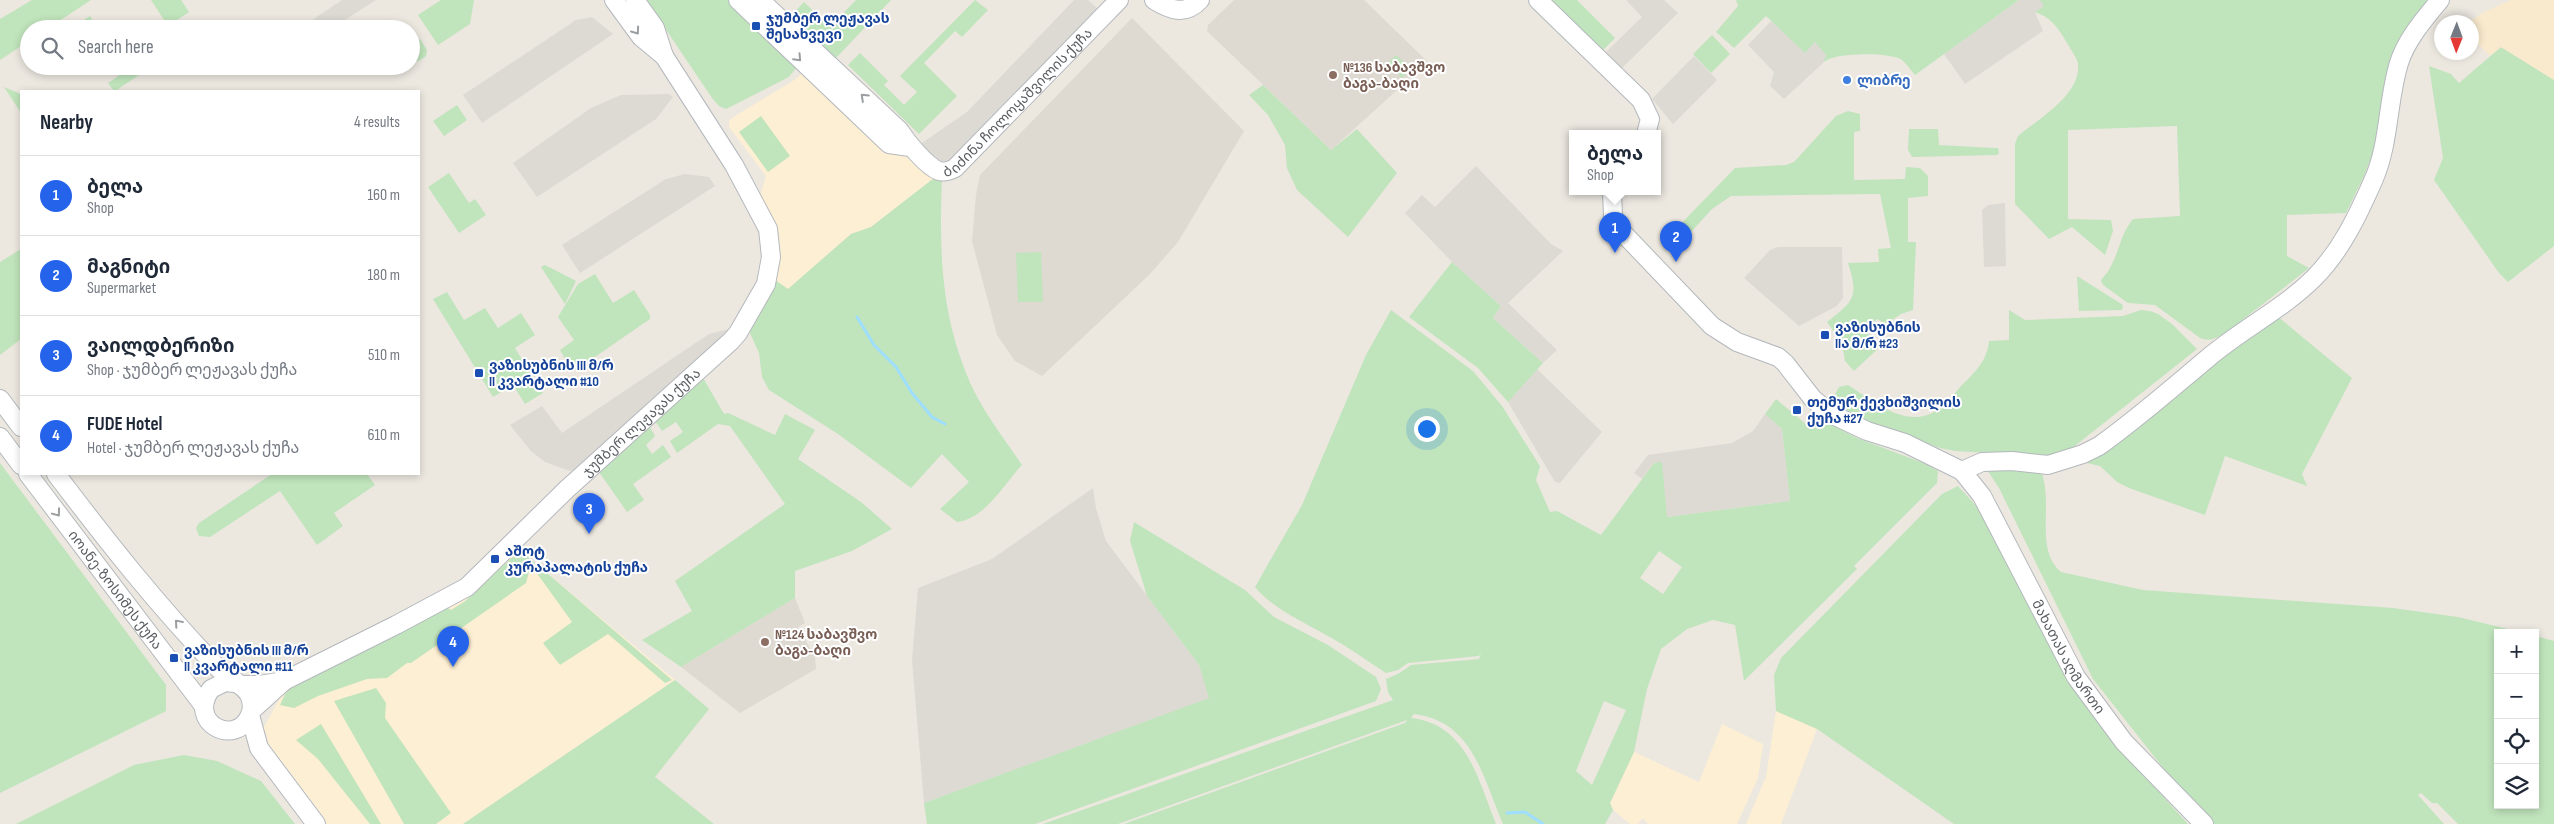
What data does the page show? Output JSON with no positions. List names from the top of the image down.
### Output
{
  "streets": {
    "street": [
      "ბიძინა ჩოლოყაშვილის ქუჩა",
      "ჯუმბერ ლეჟავას ქუჩა",
      "იოანე-ზოსიმეს ქუჩა",
      "მახათას აღმართი"
    ]
  },
  "crossings": [
    ["ჯუმბერ ლეჟავას ქუჩა", "იოანე-ზოსიმეს ქუჩა"]
  ],
  "places": {
    "transit": [
      "ჯუმბერ ლეჟავას შესახვევი",
      "ვაზისუბნის IIა მ/რ #23",
      "ვაზისუბნის III მ/რ II კვარტალი #10",
      "თემურ ქევხიშვილის ქუჩა #27",
      "აშოტ კურაპალატის ქუჩა",
      "ვაზისუბნის III მ/რ II კვარტალი #11"
    ],
    "other": ["№136 საბავშვო ბაგა-ბაღი", "ლიბრე", "№124 საბავშვო ბაგა-ბაღი"]
  },
  "north": "bottom",
  "page": {
    "search": "Search here",
    "heading": ["Nearby", "4 results"],
    "popup": ["ბელა", "Shop"],
    "list": [
      {
        "mark": "1",
        "name": "ბელა",
        "note": "Shop",
        "value": "160 m"
      },
      {
        "mark": "2",
        "name": "მაგნიტი",
        "note": "Supermarket",
        "value": "180 m"
      },
      {
        "mark": "3",
        "name": "ვაილდბერიზი",
        "note": "Shop · ჯუმბერ ლეჟავას ქუჩა",
        "value": "510 m"
      },
      {
        "mark": "4",
        "name": "FUDE Hotel",
        "note": "Hotel · ჯუმბერ ლეჟავას ქუჩა",
        "value": "610 m"
      }
    ],
    "pins": [
      "1",
      "2",
      "3",
      "4"
    ],
    "map_buttons": ["+", "−"]
  }
}
